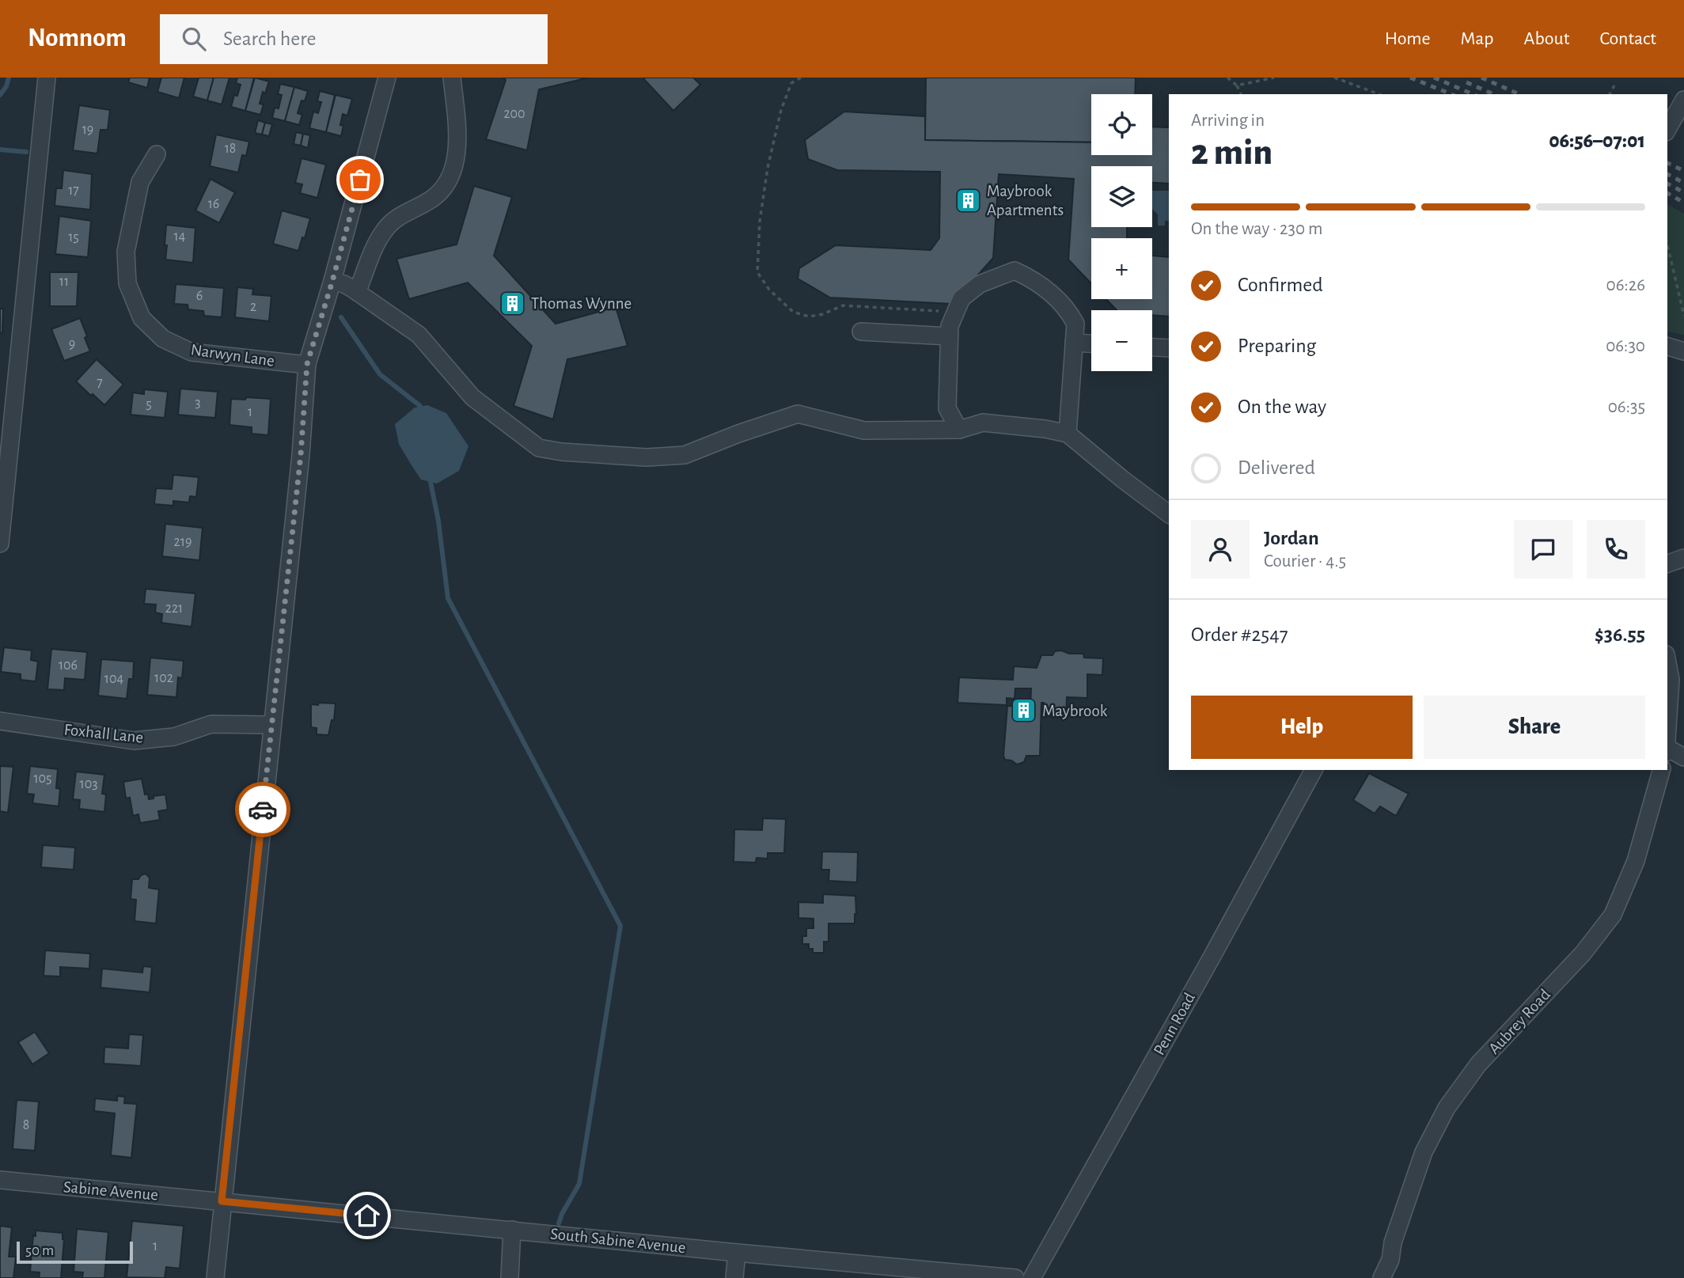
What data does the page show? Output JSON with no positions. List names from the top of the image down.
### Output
{
  "streets": {
    "street": [
      "Narwyn Lane",
      "Foxhall Lane",
      "Aubrey Road",
      "Penn Road",
      "Sabine Avenue",
      "South Sabine Avenue"
    ]
  },
  "crossings": [
    ["Sabine Avenue", "South Sabine Avenue"]
  ],
  "places": {
    "building": ["Maybrook Apartments", "Thomas Wynne", "Maybrook"]
  },
  "house_numbers": [
    "200",
    "19",
    "18",
    "17",
    "16",
    "14",
    "15",
    "11",
    "6",
    "2",
    "9",
    "7",
    "3",
    "5",
    "1",
    "219",
    "221",
    "106",
    "102",
    "104",
    "105",
    "103",
    "8",
    "1"
  ],
  "scale_bar": "50 m",
  "page": {
    "header": "Nomnom",
    "search": "Search here",
    "nav": [
      "Home",
      "Map",
      "About",
      "Contact"
    ],
    "map_buttons": ["+", "−"],
    "heading": ["2 min", "Arriving in", "06:56–07:01"],
    "panel": [
      "Jordan",
      "Courier · 4.5",
      "Order #2547",
      "$36.55"
    ],
    "bar": "On the way · 230 m",
    "list": [
      ["Confirmed", "06:26"],
      ["Preparing", "06:30"],
      ["On the way", "06:35"],
      "Delivered"
    ],
    "buttons": ["Help", "Share"],
    "scale": "50 m"
  }
}
